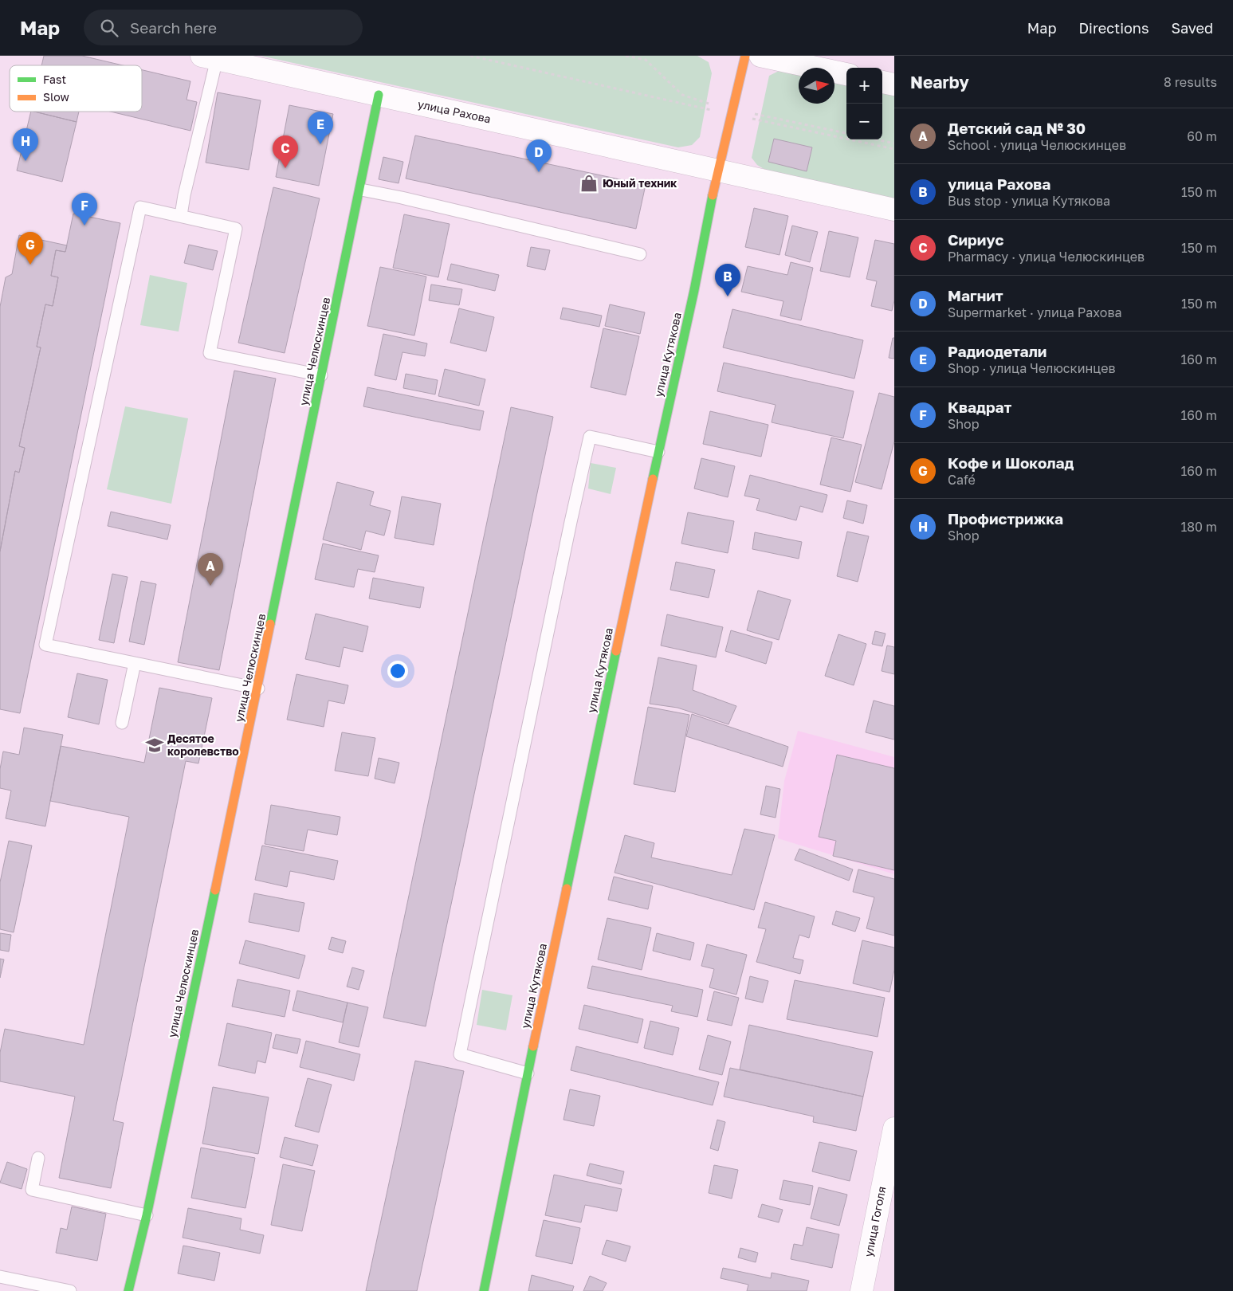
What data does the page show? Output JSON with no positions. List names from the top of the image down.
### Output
{
  "streets": {
    "street": [
      "улица Рахова",
      "улица Челюскинцев",
      "улица Кутякова",
      "улица Гоголя"
    ]
  },
  "crossings": [
    ["улица Рахова", "улица Челюскинцев"],
    ["улица Рахова", "улица Кутякова"]
  ],
  "places": {
    "shop": ["Юный техник"],
    "school or university": ["Десятое королевство"]
  },
  "legend": ["Fast", "Slow"],
  "north": "right",
  "page": {
    "header": "Map",
    "search": "Search here",
    "nav": ["Map", "Directions", "Saved"],
    "heading": ["Nearby", "8 results"],
    "map_buttons": ["+", "−"],
    "list": [
      {
        "mark": "A",
        "name": "Детский сад № 30",
        "note": "School · улица Челюскинцев",
        "value": "60 m"
      },
      {
        "mark": "B",
        "name": "улица Рахова",
        "note": "Bus stop · улица Кутякова",
        "value": "150 m"
      },
      {
        "mark": "C",
        "name": "Сириус",
        "note": "Pharmacy · улица Челюскинцев",
        "value": "150 m"
      },
      {
        "mark": "D",
        "name": "Магнит",
        "note": "Supermarket · улица Рахова",
        "value": "150 m"
      },
      {
        "mark": "E",
        "name": "Радиодетали",
        "note": "Shop · улица Челюскинцев",
        "value": "160 m"
      },
      {
        "mark": "F",
        "name": "Квадрат",
        "note": "Shop",
        "value": "160 m"
      },
      {
        "mark": "G",
        "name": "Кофе и Шоколад",
        "note": "Café",
        "value": "160 m"
      },
      {
        "mark": "H",
        "name": "Профистрижка",
        "note": "Shop",
        "value": "180 m"
      }
    ],
    "pins": [
      "E",
      "H",
      "C",
      "D",
      "F",
      "G",
      "B",
      "A"
    ]
  }
}
